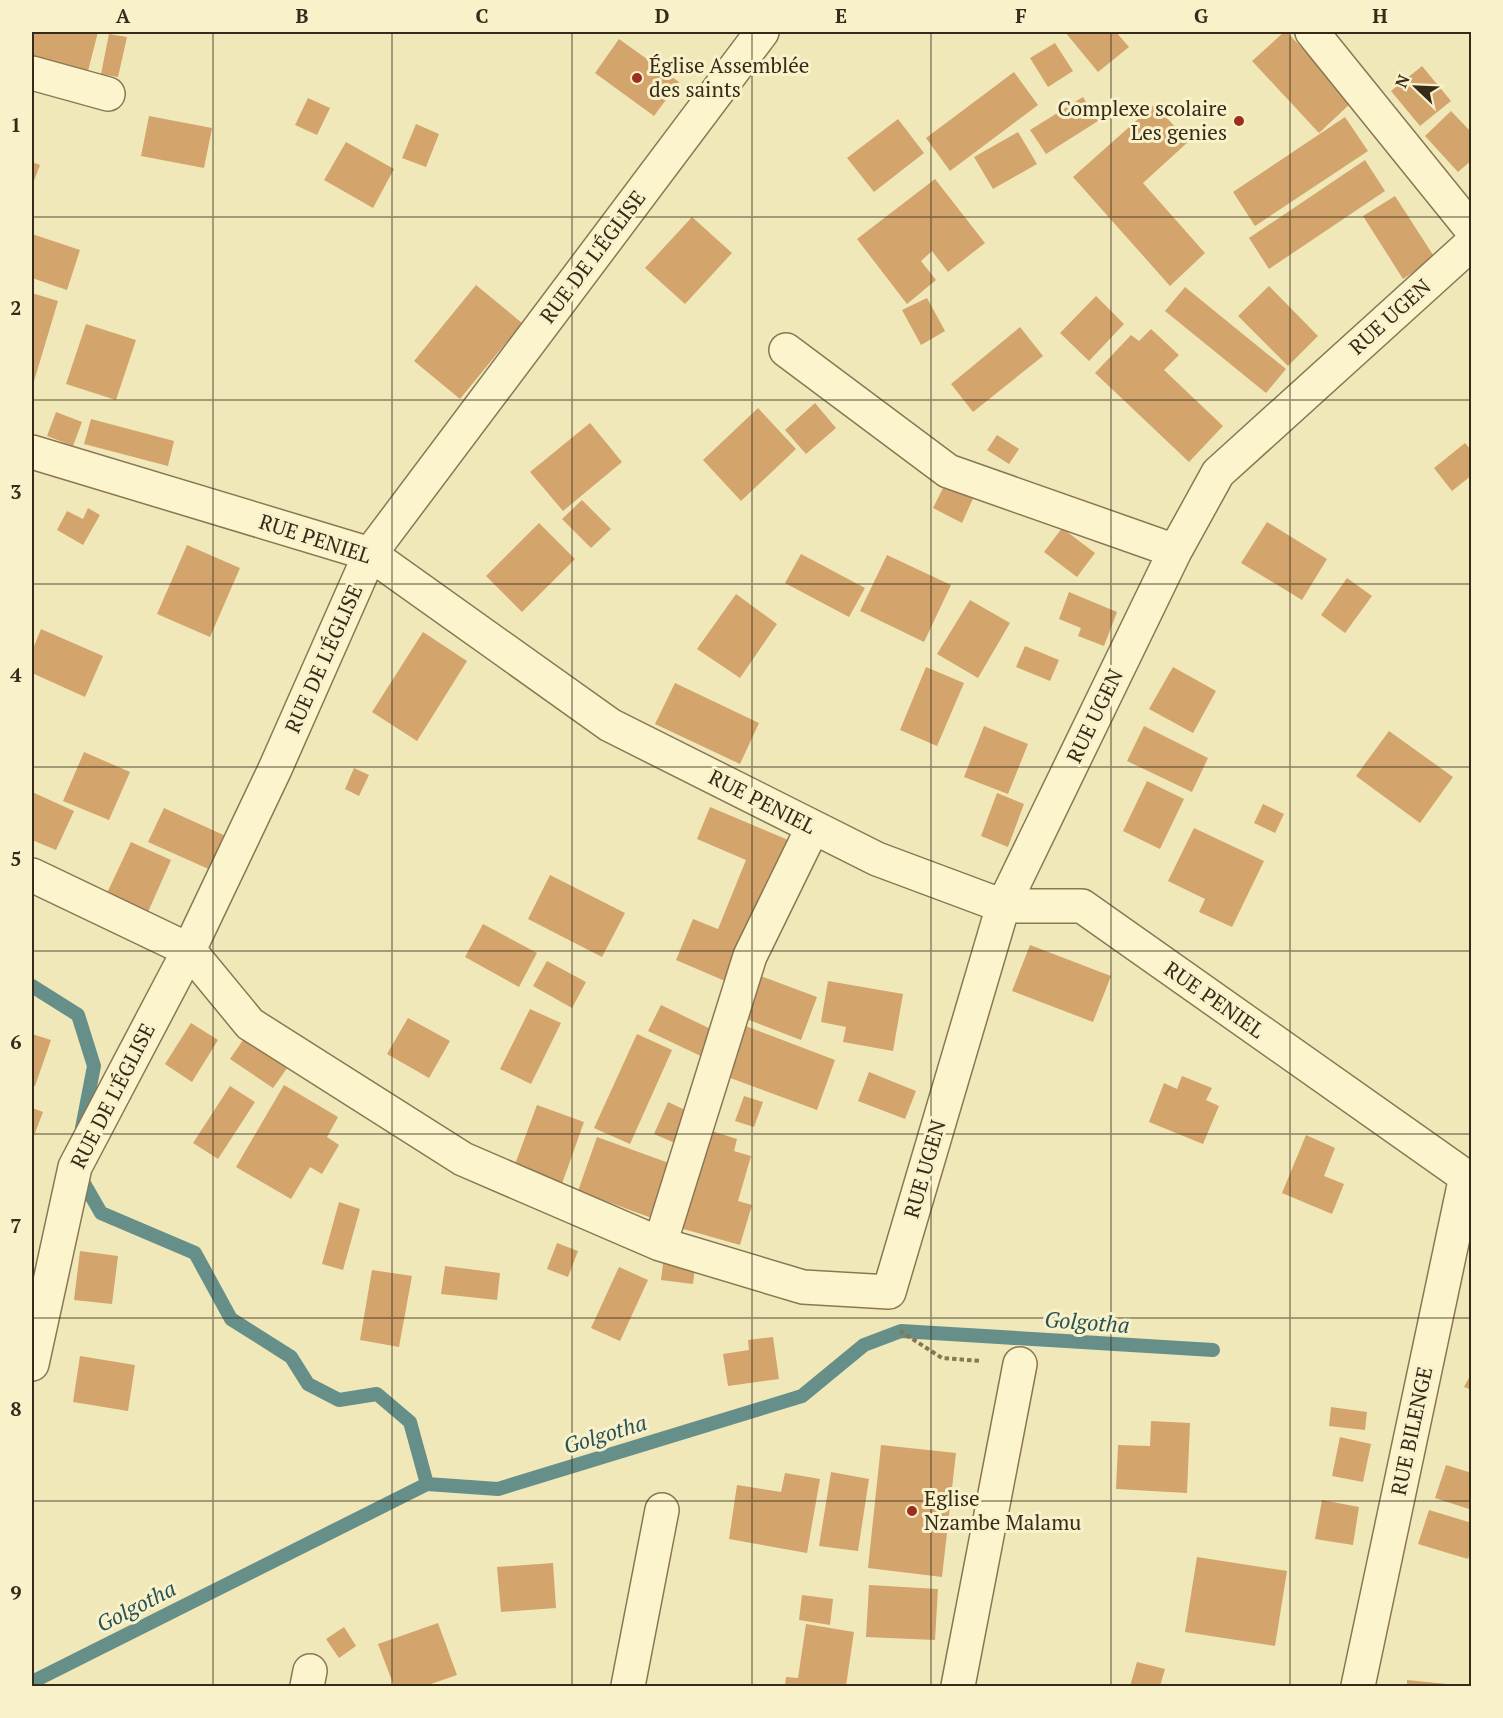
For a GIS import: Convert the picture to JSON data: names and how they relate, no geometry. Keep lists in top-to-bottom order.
{
  "streets": {
    "street": [
      "RUE DE L'ÉGLISE",
      "RUE UGEN",
      "RUE PENIEL",
      "RUE BILENGE"
    ]
  },
  "crossings": [
    ["RUE DE L'ÉGLISE", "RUE PENIEL"],
    ["RUE UGEN", "RUE PENIEL"],
    ["RUE PENIEL", "RUE BILENGE"]
  ],
  "water": ["Golgotha"],
  "places": ["Église Assemblée des saints", "Complexe scolaire Les genies", "Eglise Nzambe Malamu"],
  "north": "top left",
  "grid": {
    "columns": [
      "A",
      "B",
      "C",
      "D",
      "E",
      "F",
      "G",
      "H"
    ],
    "rows": [
      "1",
      "2",
      "3",
      "4",
      "5",
      "6",
      "7",
      "8",
      "9"
    ]
  }
}
